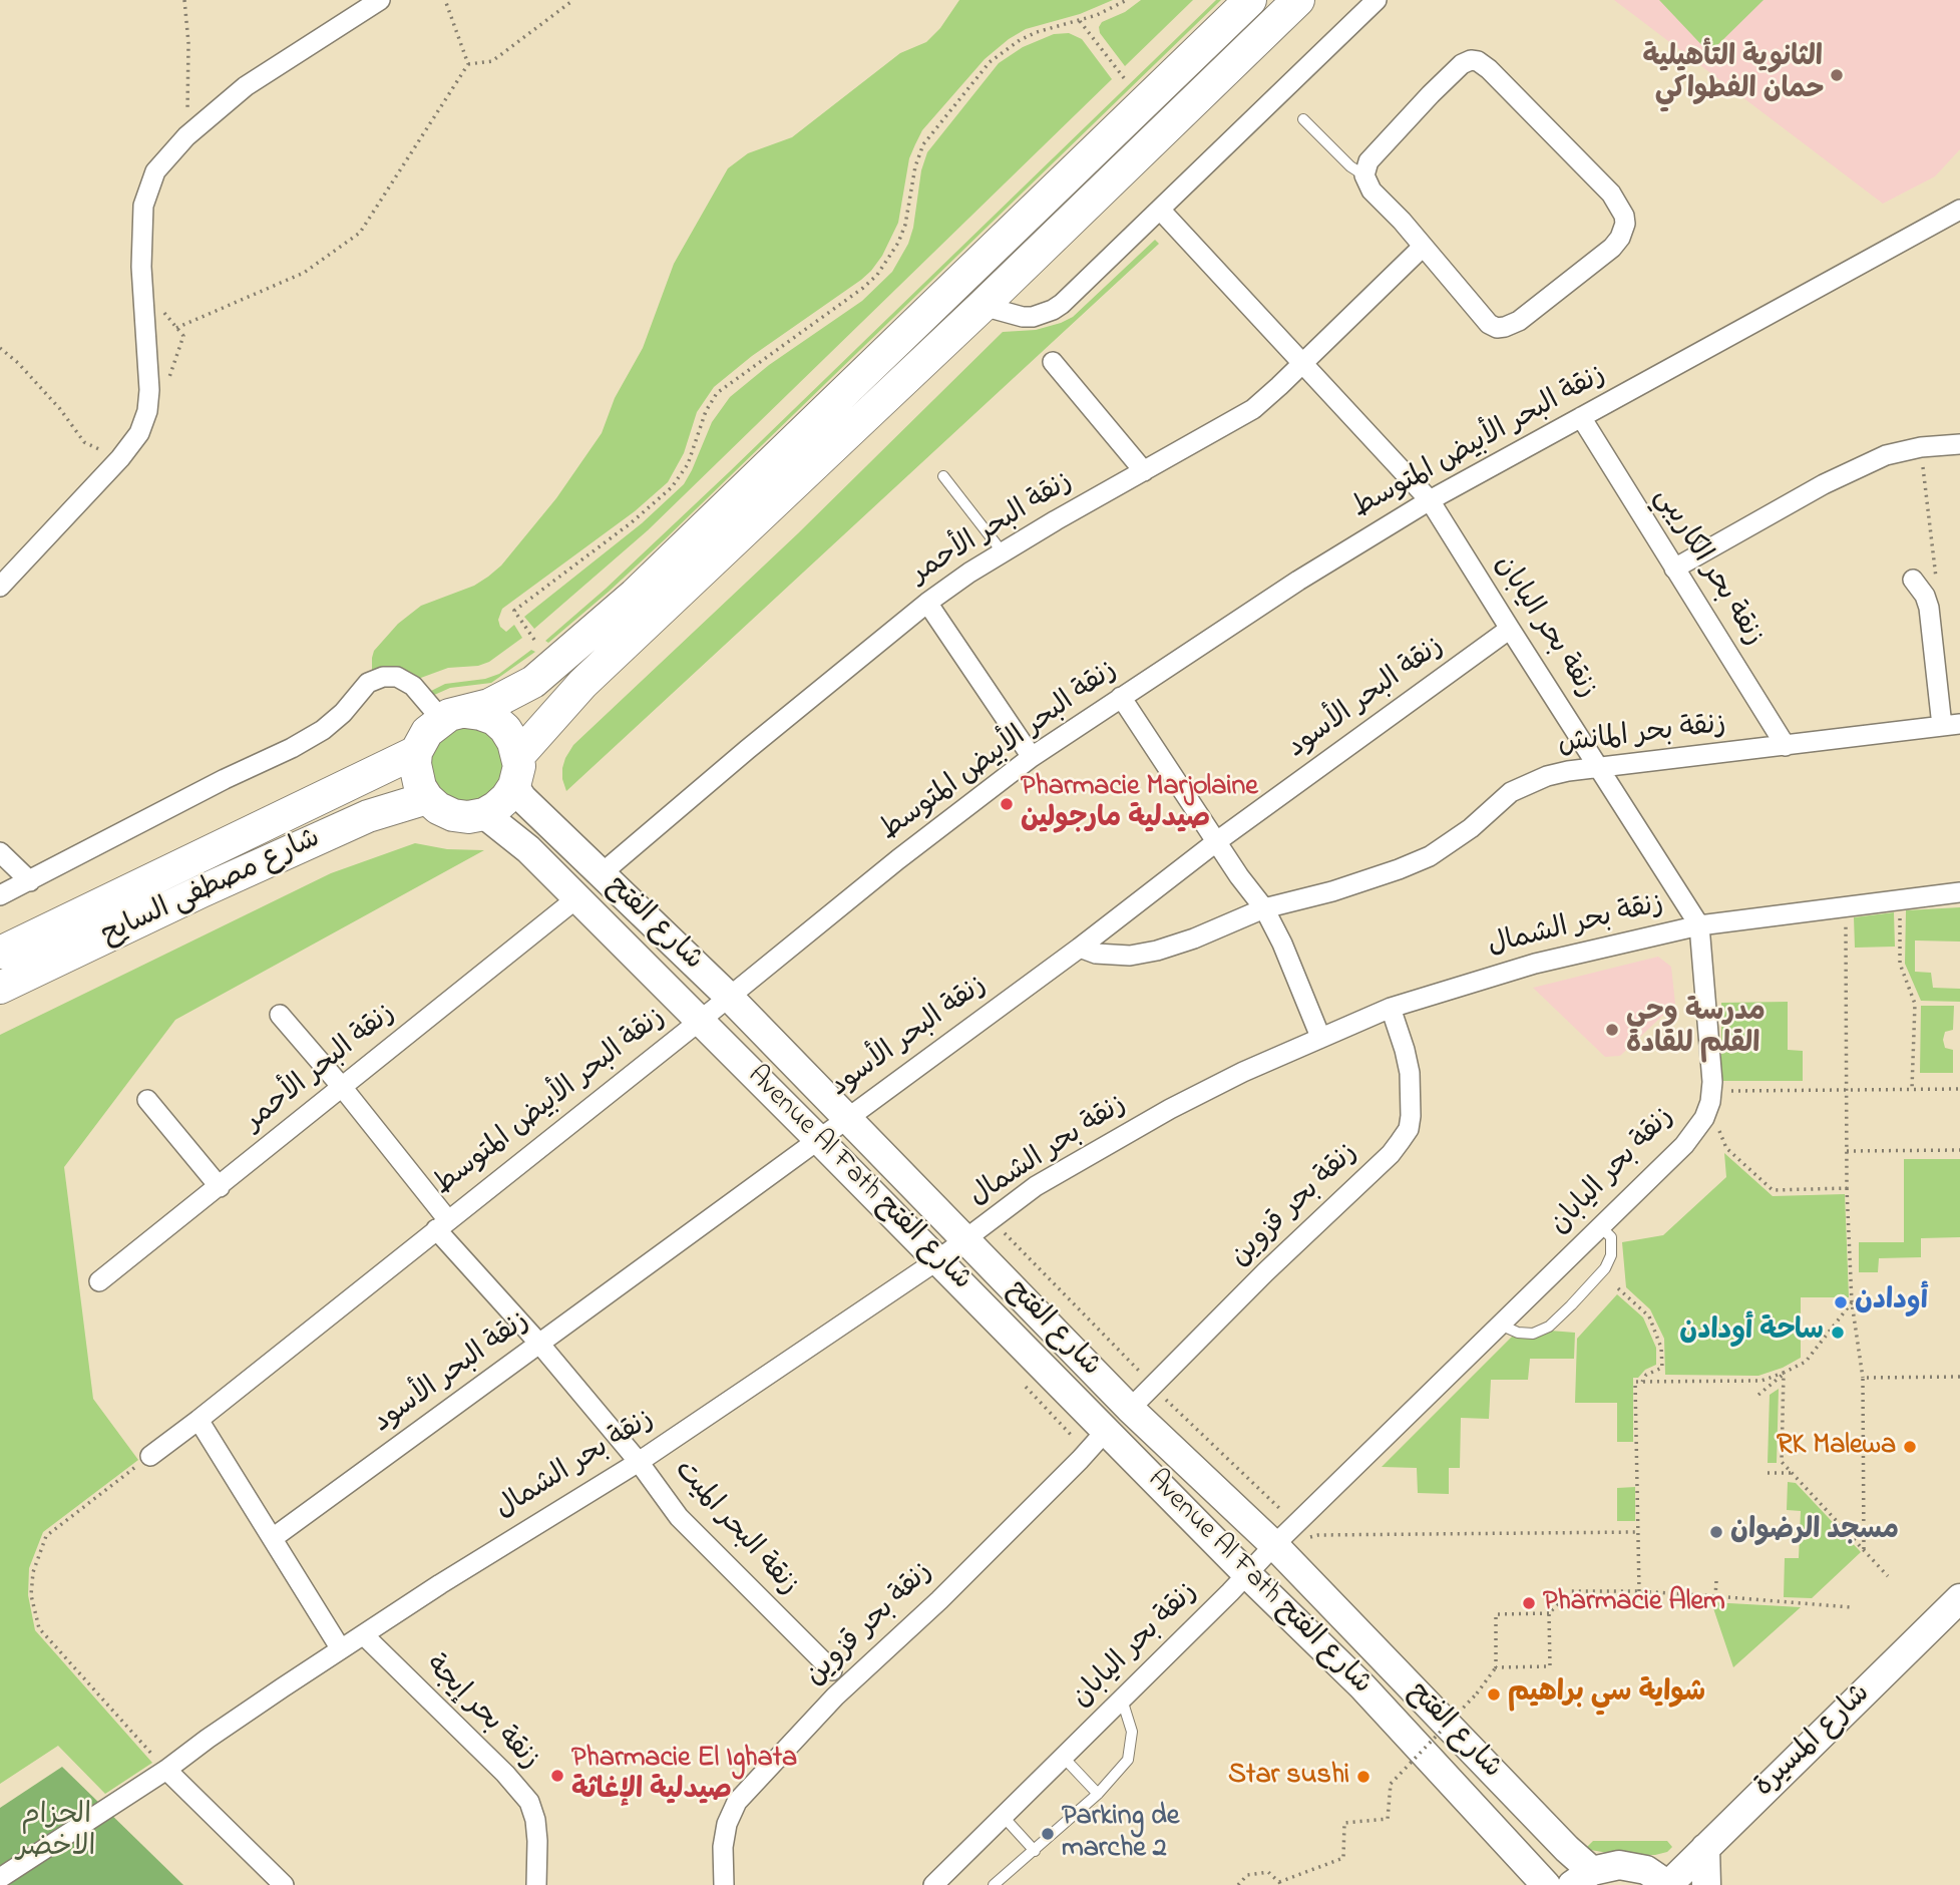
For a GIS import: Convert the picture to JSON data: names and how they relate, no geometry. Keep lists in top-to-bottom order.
{
  "streets": {
    "main road": ["شارع مصطفى السايح"],
    "street": [
      "زنقة البحر الأبيض المتوسط",
      "زنقة البحر الأحمر",
      "زنقة بحر الكاريبي",
      "زنقة بحر اليابان",
      "زنقة البحر الأسود",
      "زنقة بحر المانش",
      "شارع الفتح",
      "زنقة بحر الشمال",
      "Avenue Al Fath شارع الفتح",
      "زنقة بحر قزوين",
      "زنقة البحر الميت",
      "زنقة بحر إيجة",
      "شارع المسيرة"
    ]
  },
  "crossings": [
    ["زنقة البحر الأبيض المتوسط", "زنقة بحر الكاريبي"],
    ["زنقة البحر الأبيض المتوسط", "زنقة بحر اليابان"],
    ["زنقة البحر الأبيض المتوسط", "شارع الفتح"],
    ["زنقة البحر الأبيض المتوسط", "Avenue Al Fath شارع الفتح"],
    ["زنقة البحر الأبيض المتوسط", "زنقة البحر الميت"],
    ["زنقة البحر الأحمر", "زنقة بحر اليابان"],
    ["زنقة البحر الأحمر", "شارع الفتح"],
    ["زنقة البحر الأحمر", "Avenue Al Fath شارع الفتح"],
    ["زنقة البحر الأحمر", "زنقة البحر الميت"],
    ["زنقة بحر الكاريبي", "زنقة بحر المانش"],
    ["زنقة بحر اليابان", "زنقة البحر الأسود"],
    ["زنقة بحر اليابان", "زنقة بحر المانش"],
    ["زنقة بحر اليابان", "شارع الفتح"],
    ["زنقة بحر اليابان", "زنقة بحر الشمال"],
    ["زنقة بحر اليابان", "Avenue Al Fath شارع الفتح"],
    ["زنقة البحر الأسود", "زنقة بحر المانش"],
    ["زنقة البحر الأسود", "شارع الفتح"],
    ["زنقة البحر الأسود", "Avenue Al Fath شارع الفتح"],
    ["زنقة البحر الأسود", "زنقة البحر الميت"],
    ["شارع مصطفى السايح", "شارع الفتح"],
    ["شارع مصطفى السايح", "Avenue Al Fath شارع الفتح"],
    ["شارع الفتح", "زنقة بحر الشمال"],
    ["شارع الفتح", "Avenue Al Fath شارع الفتح"],
    ["شارع الفتح", "زنقة بحر قزوين"],
    ["زنقة بحر الشمال", "Avenue Al Fath شارع الفتح"],
    ["زنقة بحر الشمال", "زنقة بحر قزوين"],
    ["زنقة بحر الشمال", "زنقة البحر الميت"],
    ["زنقة بحر الشمال", "زنقة بحر إيجة"],
    ["Avenue Al Fath شارع الفتح", "زنقة بحر قزوين"]
  ],
  "parks": ["الحزام الاخضر"],
  "places": [
    "الثانوية التأهيلية حمان الفطواكي",
    "Pharmacie Marjolaine صيدلية مارجولين",
    "مدرسة وحي القلم للقادة",
    "أودادن",
    "ساحة أودادن",
    "RK Malewa",
    "مسجد الرضوان",
    "Pharmacie Alem",
    "شواية سي براهيم",
    "Pharmacie El Ighata صيدلية الإغاثة",
    "Star sushi",
    "Parking de marche 2"
  ]
}
